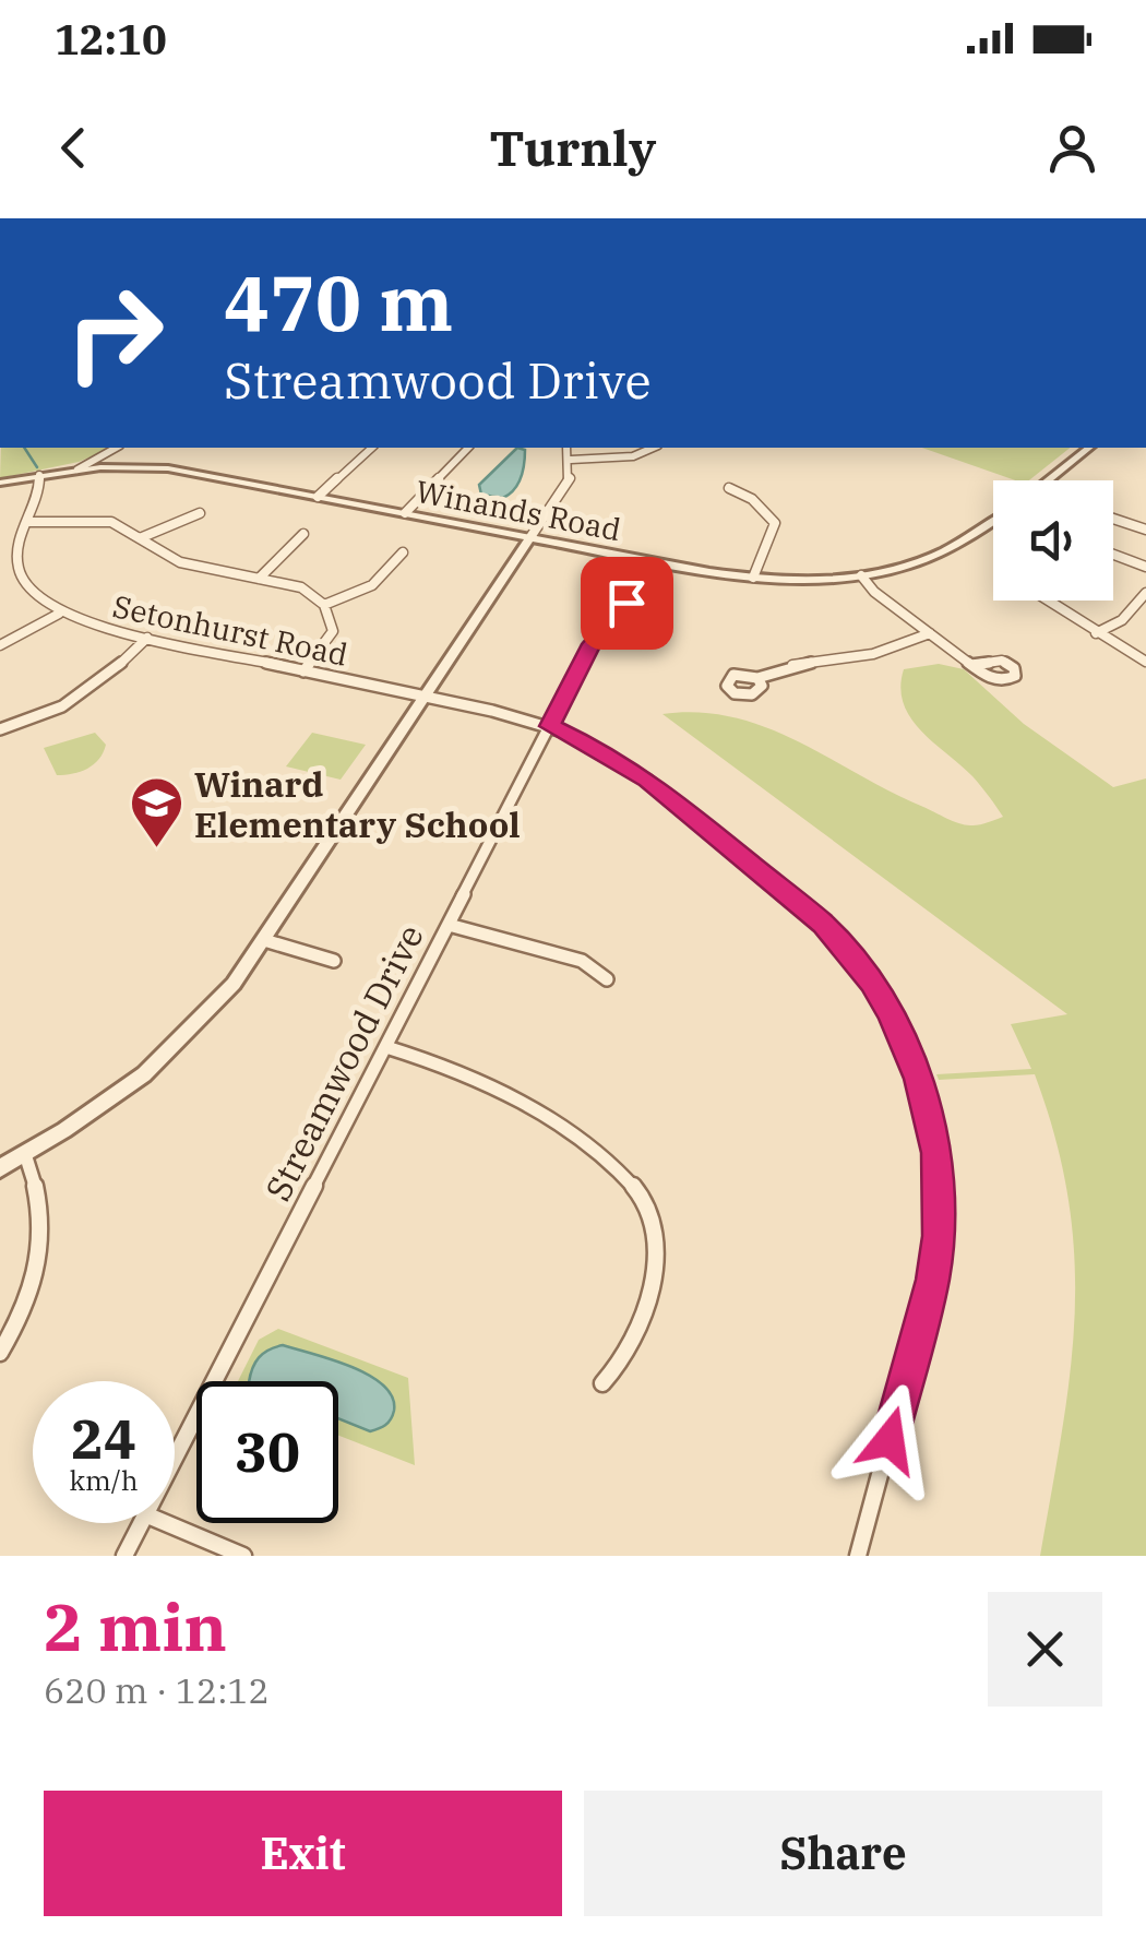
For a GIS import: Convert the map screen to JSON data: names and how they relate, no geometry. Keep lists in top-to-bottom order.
{
  "streets": {
    "street": ["Winands Road", "Setonhurst Road", "Streamwood Drive"]
  },
  "crossings": [
    ["Winands Road", "Setonhurst Road"],
    ["Setonhurst Road", "Streamwood Drive"]
  ],
  "places": {
    "school or university": ["Winard Elementary School"]
  },
  "page": {
    "status": "12:10",
    "header": "Turnly",
    "turn": ["470 m", "Streamwood Drive"],
    "speed": "24 km/h",
    "limit": "30",
    "heading": ["2 min", "620 m · 12:12"],
    "buttons": ["Exit", "Share"]
  }
}
